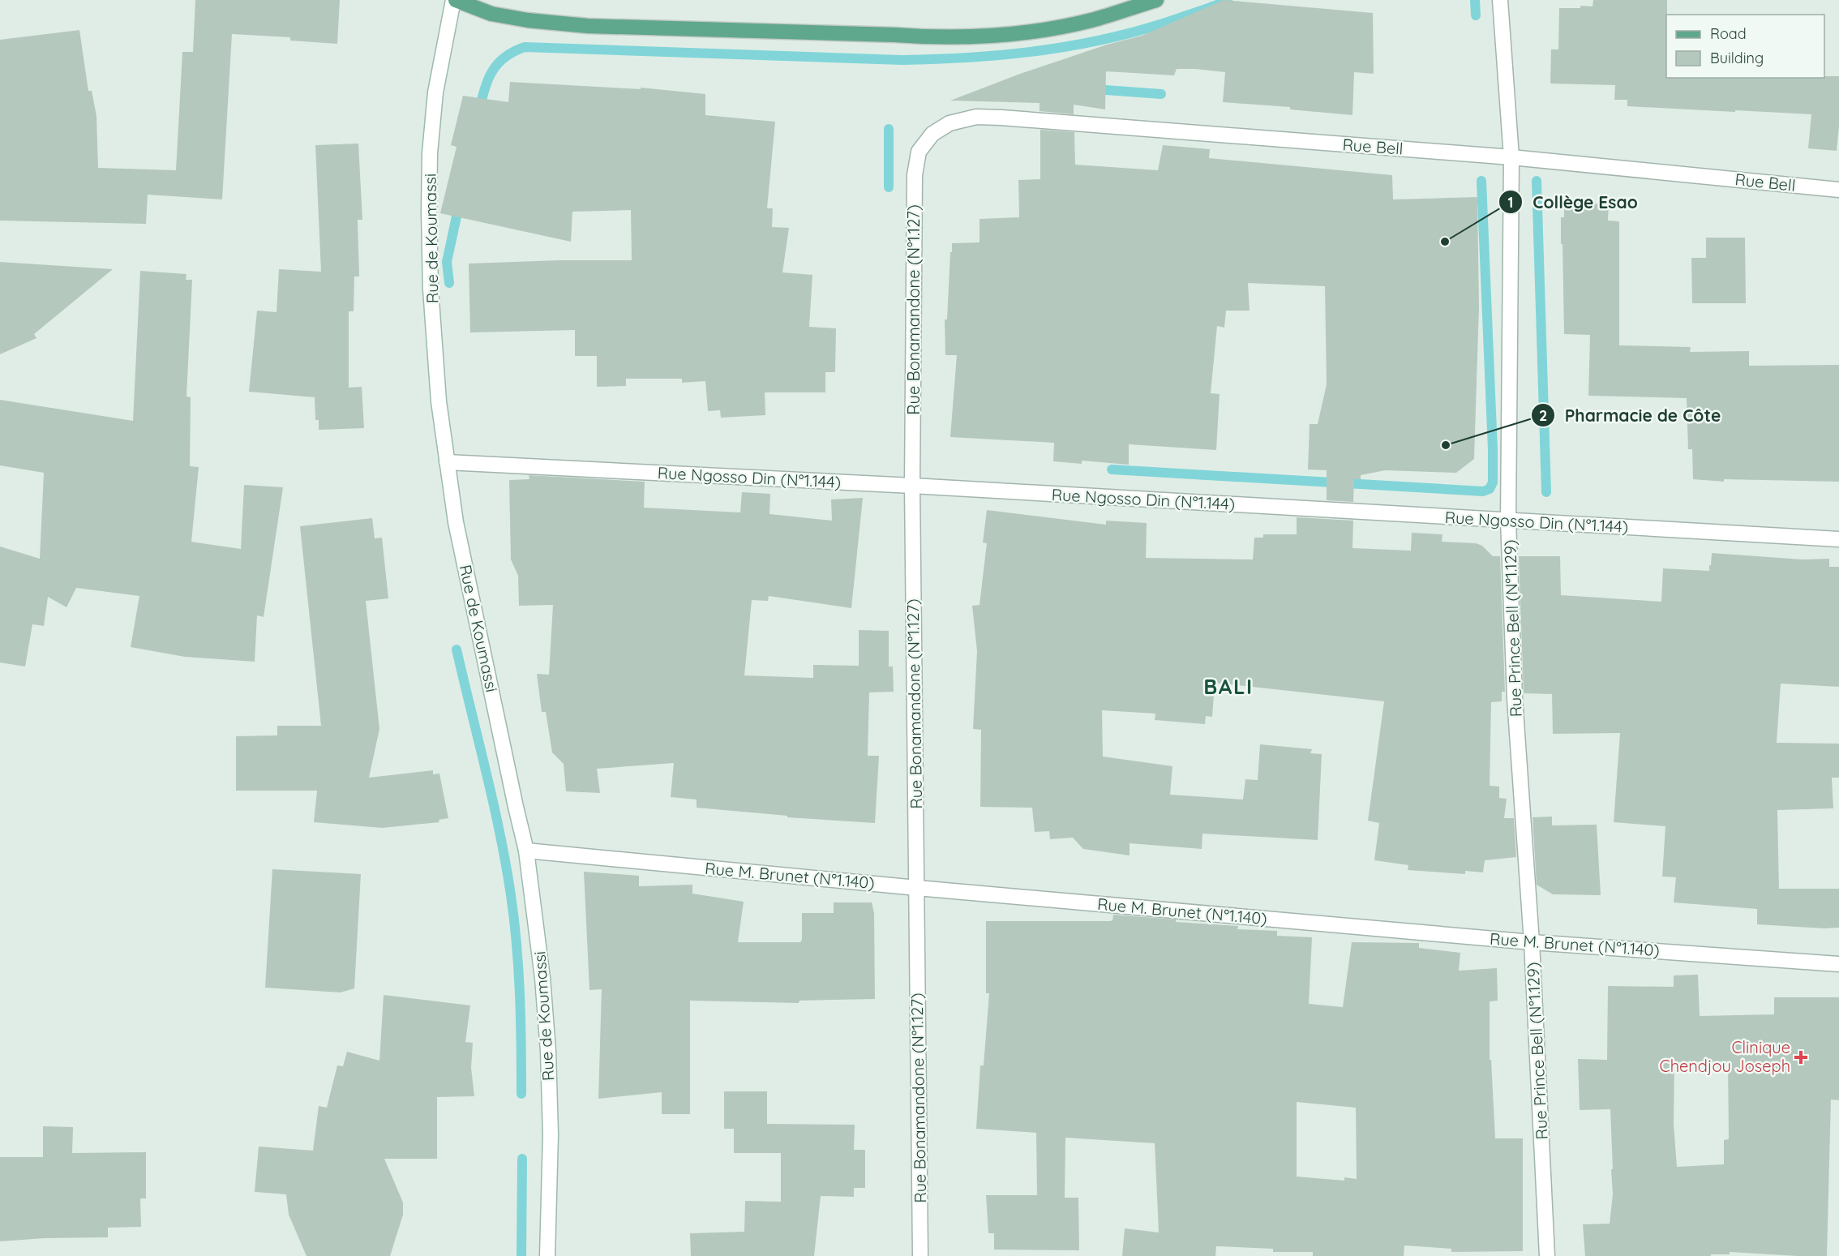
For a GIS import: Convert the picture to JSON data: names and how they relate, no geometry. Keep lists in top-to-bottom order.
{
  "streets": {
    "street": [
      "Rue Bell",
      "Rue de Koumassi",
      "Rue Bonamandone (N°1.127)",
      "Rue Ngosso Din (N°1.144)",
      "Rue Prince Bell (N°1.129)",
      "Rue M. Brunet (N°1.140)"
    ]
  },
  "crossings": [
    ["Rue Bell", "Rue Bonamandone (N°1.127)"],
    ["Rue Bell", "Rue Prince Bell (N°1.129)"],
    ["Rue de Koumassi", "Rue Ngosso Din (N°1.144)"],
    ["Rue de Koumassi", "Rue M. Brunet (N°1.140)"],
    ["Rue Bonamandone (N°1.127)", "Rue Ngosso Din (N°1.144)"],
    ["Rue Bonamandone (N°1.127)", "Rue M. Brunet (N°1.140)"],
    ["Rue Ngosso Din (N°1.144)", "Rue Prince Bell (N°1.129)"],
    ["Rue Prince Bell (N°1.129)", "Rue M. Brunet (N°1.140)"]
  ],
  "districts": ["BALI"],
  "places": {
    "other": ["Collège Esao", "Pharmacie de Côte"],
    "health": ["Clinique Chendjou Joseph"]
  },
  "legend": ["Road", "Building"]
}
